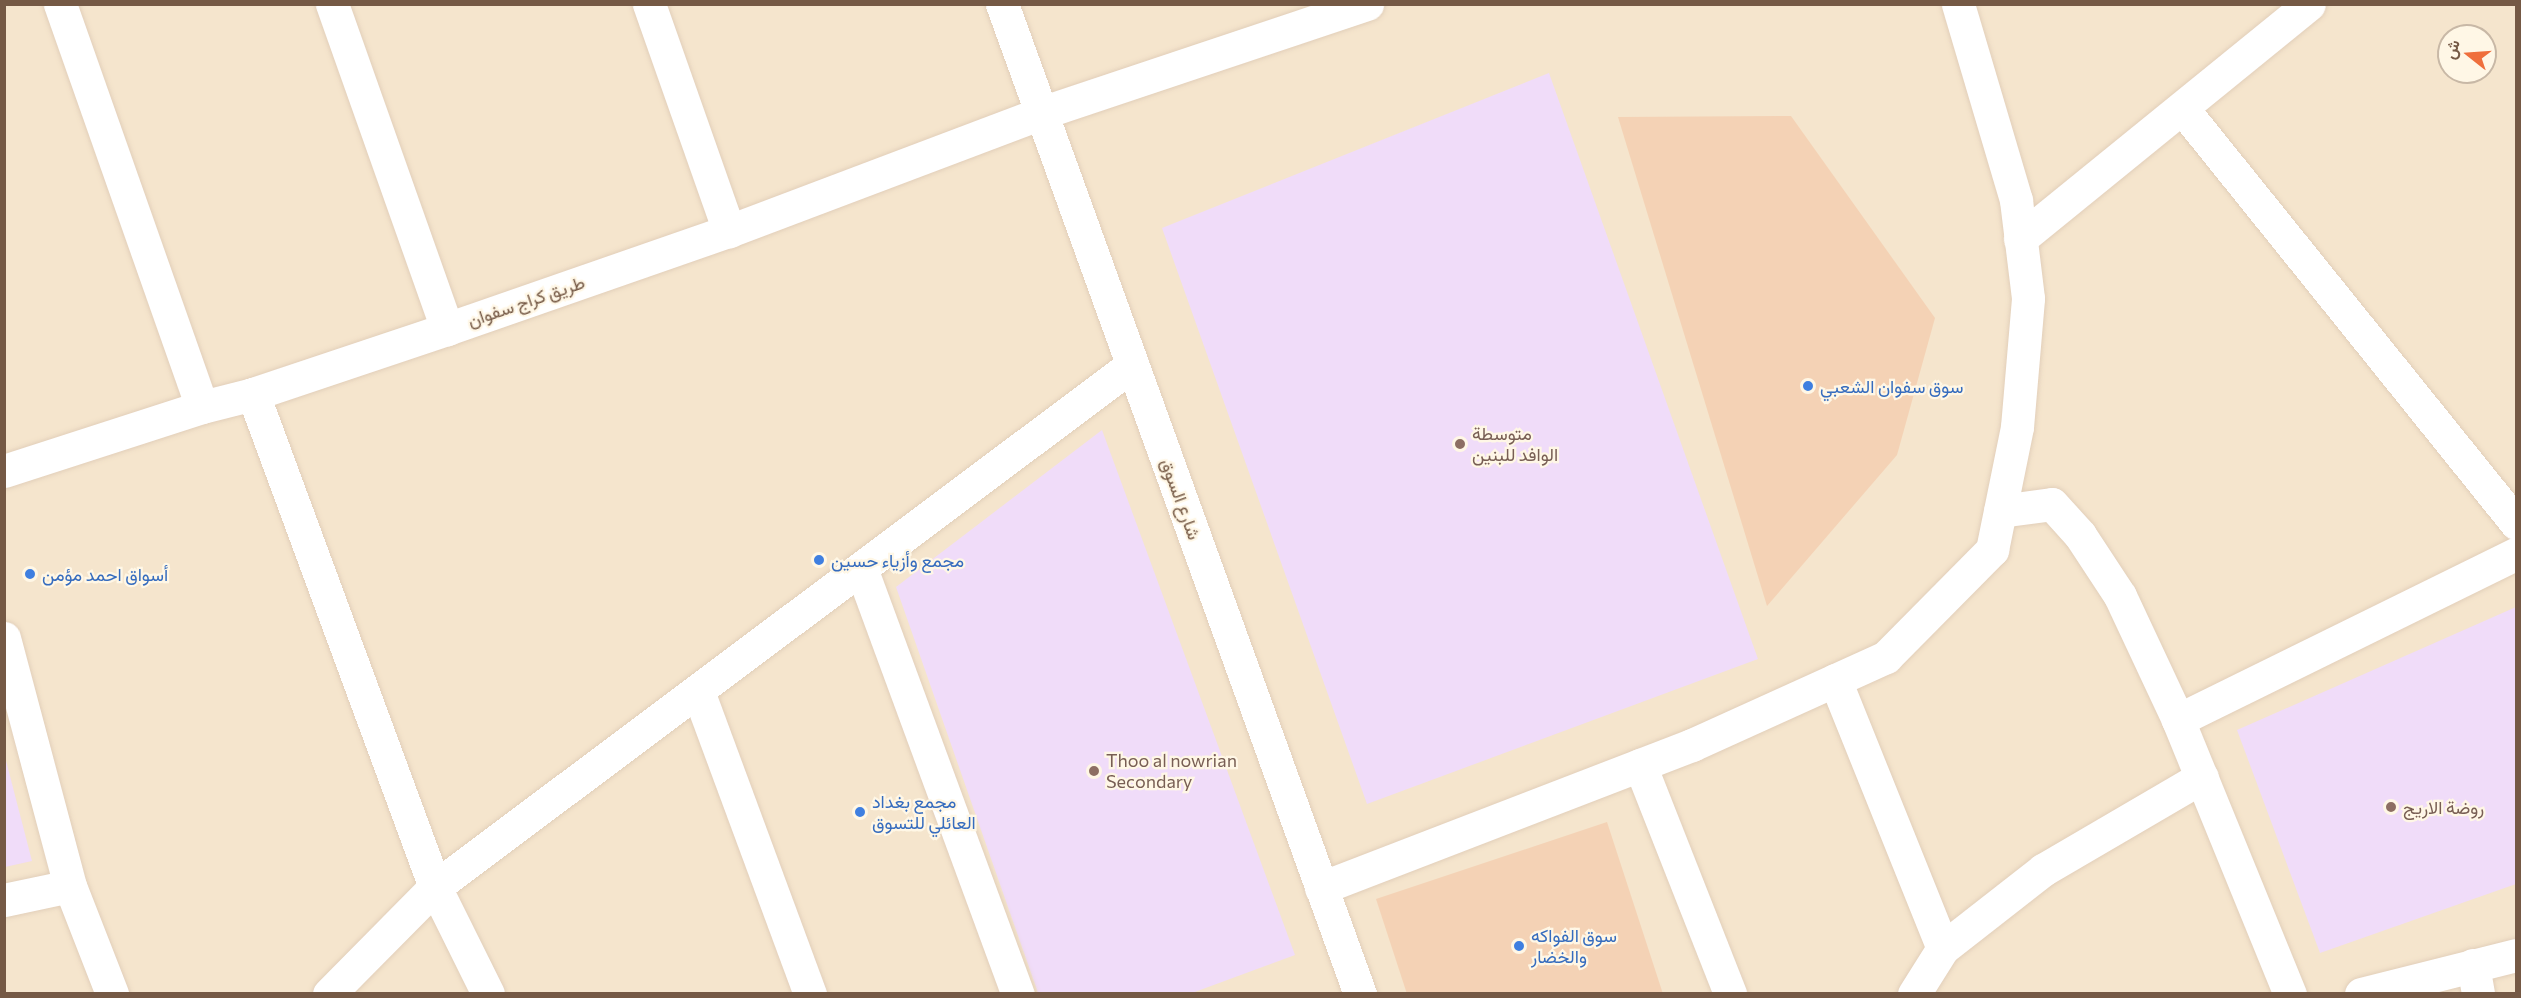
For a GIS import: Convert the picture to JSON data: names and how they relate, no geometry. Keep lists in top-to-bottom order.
{
  "streets": {
    "street": ["طريق كراج سفوان", "شارع السوق"]
  },
  "crossings": [
    ["طريق كراج سفوان", "شارع السوق"]
  ],
  "places": [
    "سوق سفوان الشعبي",
    "متوسطة الوافد للبنين",
    "مجمع وأزياء حسين",
    "أسواق احمد مؤمن",
    "Thoo al nowrian Secondary",
    "روضة الاريج",
    "مجمع بغداد العائلي للتسوق",
    "سوق الفواكه والخضار"
  ],
  "north": "left"
}
